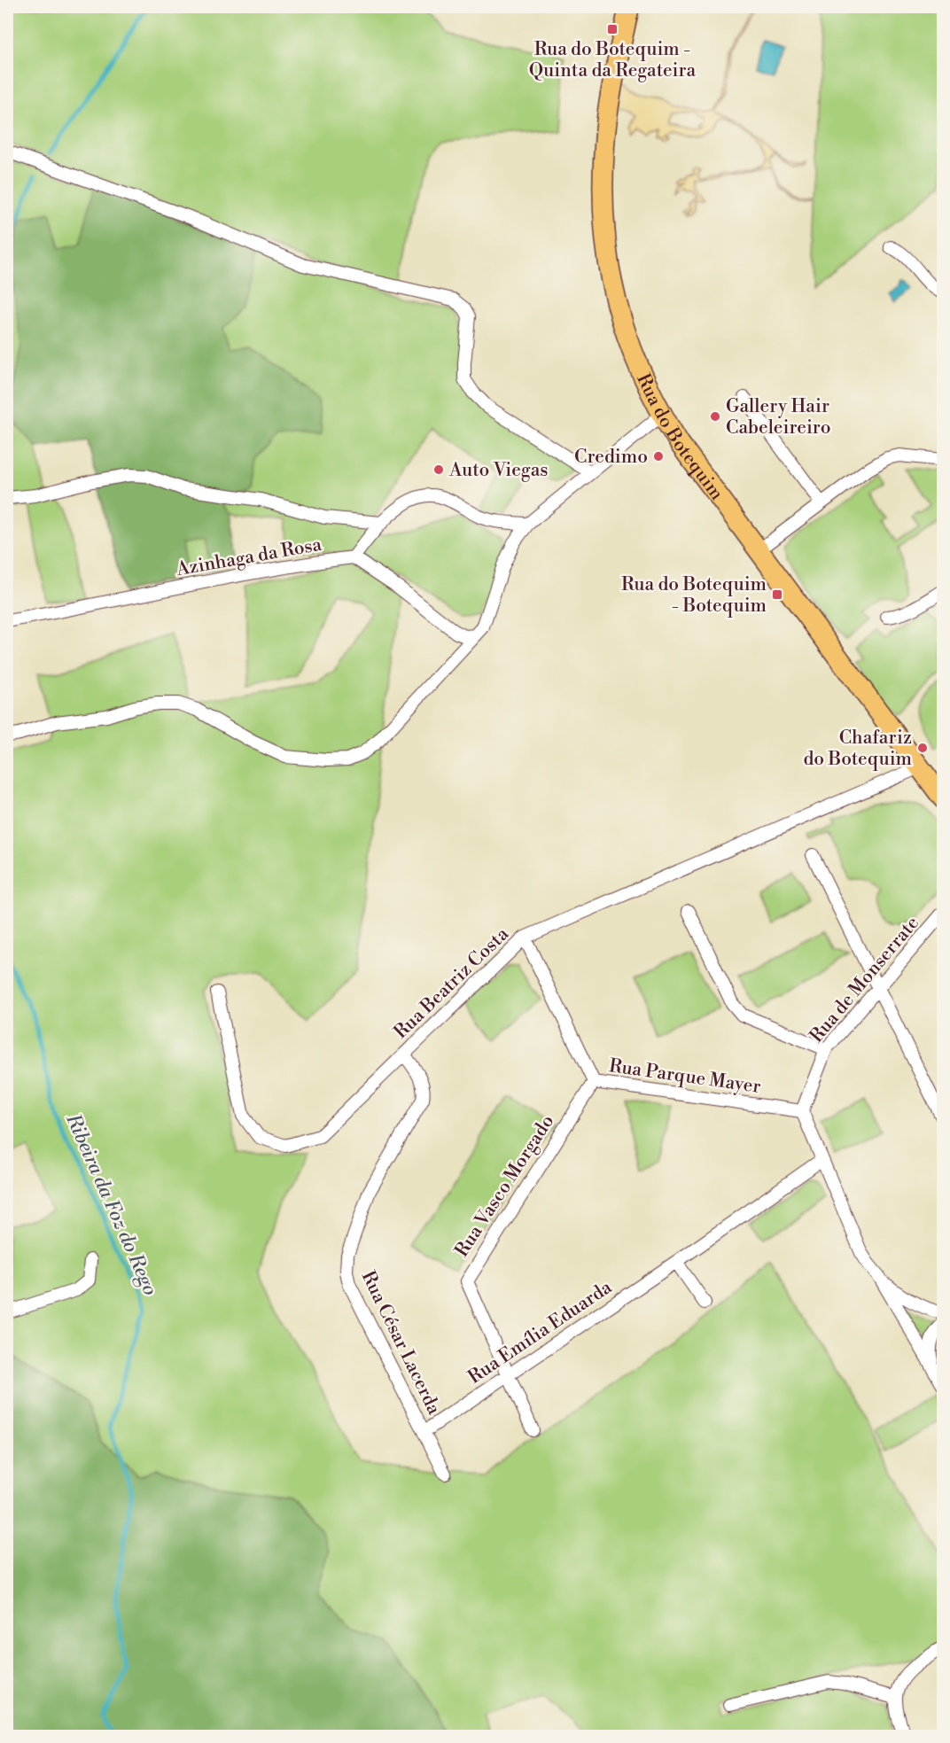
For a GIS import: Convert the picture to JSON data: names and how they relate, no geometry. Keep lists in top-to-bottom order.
{
  "streets": {
    "main road": ["Rua do Botequim"],
    "street": [
      "Azinhaga da Rosa",
      "Rua de Monserrate",
      "Rua Beatriz Costa",
      "Rua Parque Mayer",
      "Rua Vasco Morgado",
      "Rua Emília Eduarda",
      "Rua César Lacerda"
    ]
  },
  "crossings": [
    ["Rua do Botequim", "Rua Beatriz Costa"],
    ["Rua de Monserrate", "Rua Parque Mayer"],
    ["Rua Beatriz Costa", "Rua Parque Mayer"],
    ["Rua Beatriz Costa", "Rua César Lacerda"],
    ["Rua Parque Mayer", "Rua Vasco Morgado"],
    ["Rua Vasco Morgado", "Rua Emília Eduarda"],
    ["Rua Emília Eduarda", "Rua César Lacerda"]
  ],
  "water": ["Ribeira da Foz do Rego"],
  "places": {
    "transit": ["Rua do Botequim - Quinta da Regateira", "Rua do Botequim - Botequim"],
    "other": [
      "Gallery Hair Cabeleireiro",
      "Credimo",
      "Auto Viegas",
      "Chafariz do Botequim"
    ]
  }
}
